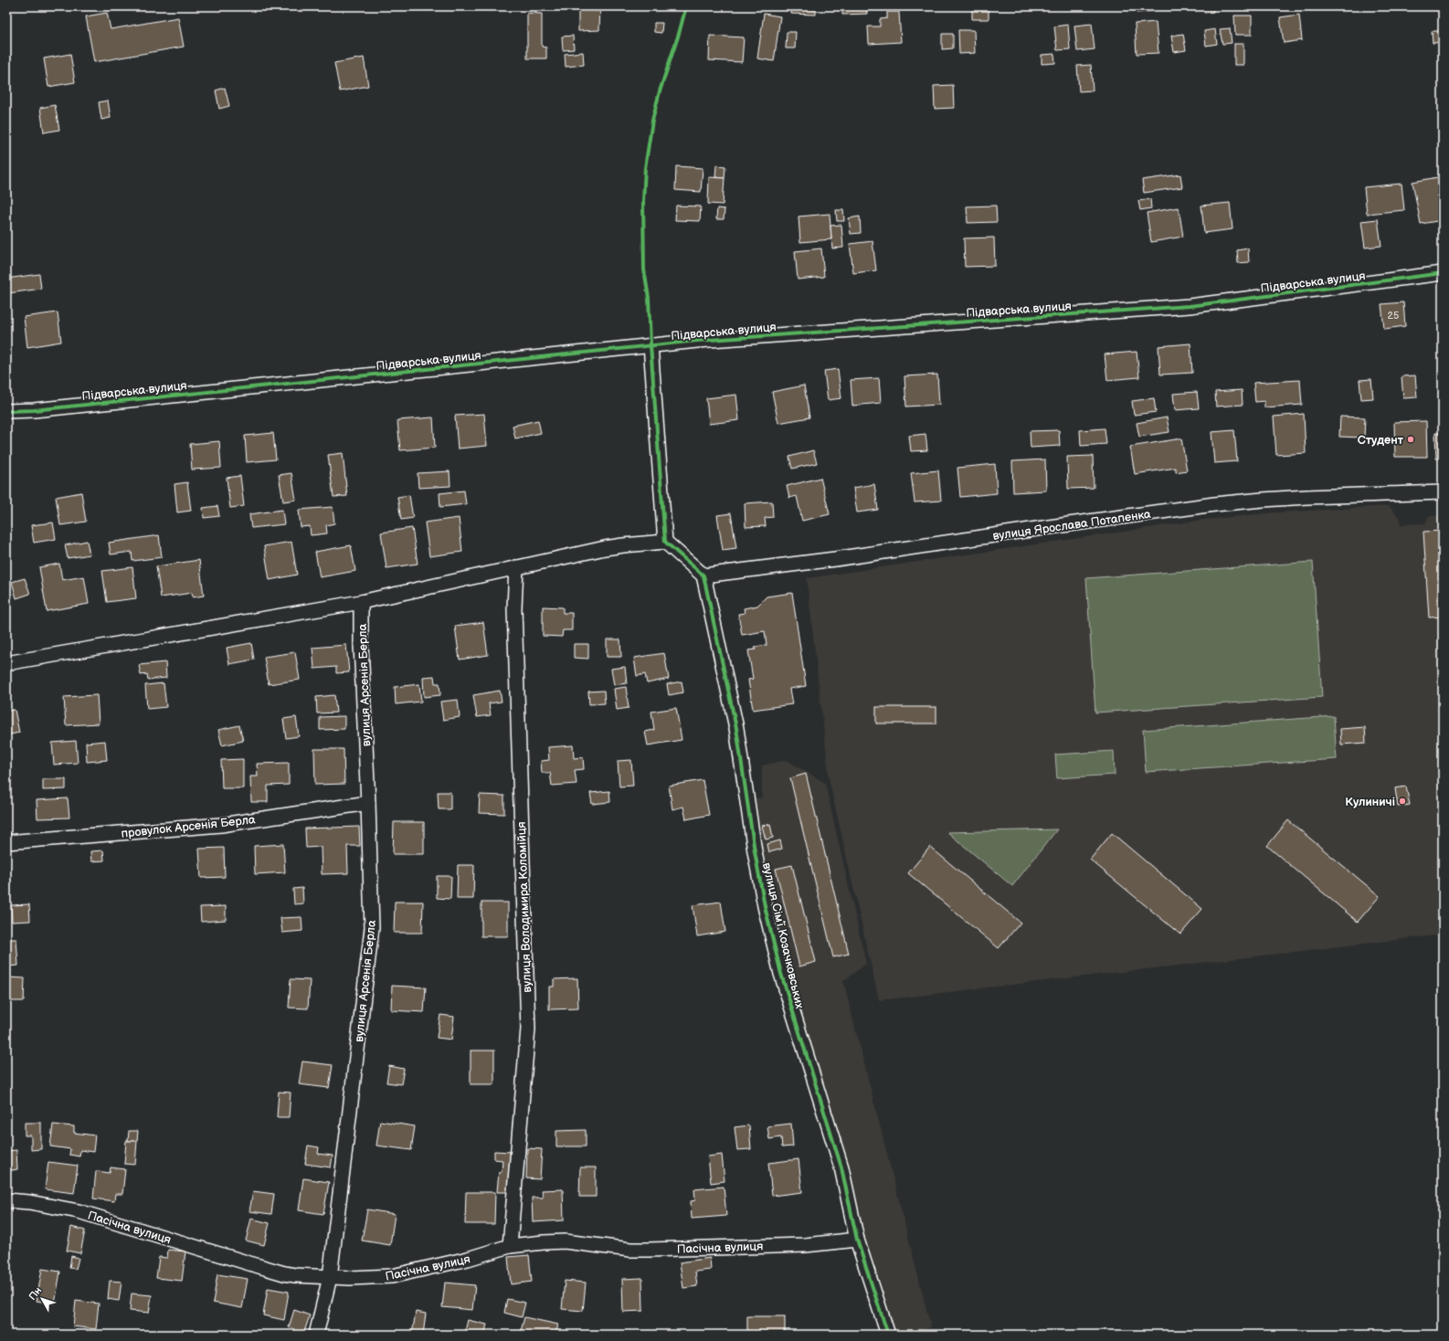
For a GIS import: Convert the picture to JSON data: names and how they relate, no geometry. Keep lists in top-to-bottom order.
{
  "streets": {
    "street": [
      "Підварська вулиця",
      "вулиця Ярослава Потапенка",
      "вулиця Арсенія Берла",
      "провулок Арсенія Берла",
      "вулиця Володимира Коломійця",
      "вулиця Сімʼї Козачковських",
      "Пасічна вулиця"
    ]
  },
  "crossings": [
    ["вулиця Ярослава Потапенка", "вулиця Сімʼї Козачковських"],
    ["вулиця Арсенія Берла", "провулок Арсенія Берла"],
    ["вулиця Арсенія Берла", "Пасічна вулиця"],
    ["вулиця Володимира Коломійця", "Пасічна вулиця"],
    ["вулиця Сімʼї Козачковських", "Пасічна вулиця"]
  ],
  "places": ["Студент", "Кулиничі"],
  "house_numbers": ["25"],
  "north": "top left"
}
